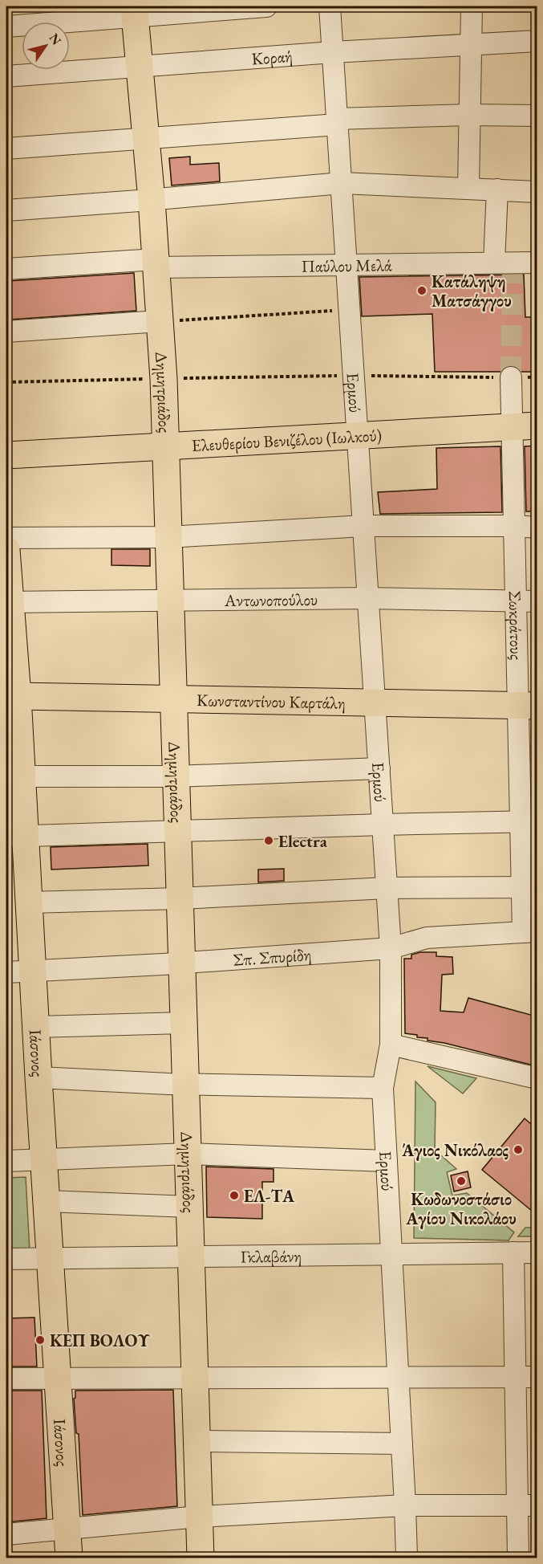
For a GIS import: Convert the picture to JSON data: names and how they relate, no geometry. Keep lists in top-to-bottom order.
{
  "streets": {
    "main road": [
      "Δημητριάδος",
      "Ελευθερίου Βενιζέλου (Ιωλκού)",
      "Κωνσταντίνου Καρτάλη",
      "Ιάσονος"
    ],
    "street": [
      "Κοραή",
      "Παύλου Μελά",
      "Ερμού",
      "Αντωνοπούλου",
      "Σωκράτους",
      "Σπ. Σπυρίδη",
      "Γκλαβάνη"
    ]
  },
  "crossings": [
    ["Κοραή", "Δημητριάδος"],
    ["Κοραή", "Ερμού"],
    ["Παύλου Μελά", "Δημητριάδος"],
    ["Παύλου Μελά", "Ερμού"],
    ["Δημητριάδος", "Ελευθερίου Βενιζέλου (Ιωλκού)"],
    ["Δημητριάδος", "Αντωνοπούλου"],
    ["Δημητριάδος", "Κωνσταντίνου Καρτάλη"],
    ["Δημητριάδος", "Σπ. Σπυρίδη"],
    ["Δημητριάδος", "Γκλαβάνη"],
    ["Ερμού", "Ελευθερίου Βενιζέλου (Ιωλκού)"],
    ["Ερμού", "Αντωνοπούλου"],
    ["Ερμού", "Κωνσταντίνου Καρτάλη"],
    ["Ερμού", "Σπ. Σπυρίδη"],
    ["Ερμού", "Γκλαβάνη"],
    ["Ελευθερίου Βενιζέλου (Ιωλκού)", "Σωκράτους"],
    ["Αντωνοπούλου", "Σωκράτους"],
    ["Αντωνοπούλου", "Ιάσονος"],
    ["Σωκράτους", "Κωνσταντίνου Καρτάλη"],
    ["Σωκράτους", "Σπ. Σπυρίδη"],
    ["Κωνσταντίνου Καρτάλη", "Ιάσονος"],
    ["Σπ. Σπυρίδη", "Ιάσονος"],
    ["Ιάσονος", "Γκλαβάνη"]
  ],
  "places": [
    "Κατάληψη Ματσάγγου",
    "Electra",
    "Άγιος Νικόλαος",
    "Κωδωνοστάσιο Αγίου Νικολάου",
    "ΕΛ-ΤΑ",
    "ΚΕΠ ΒΟΛΟΥ"
  ],
  "north": "top right"
}
